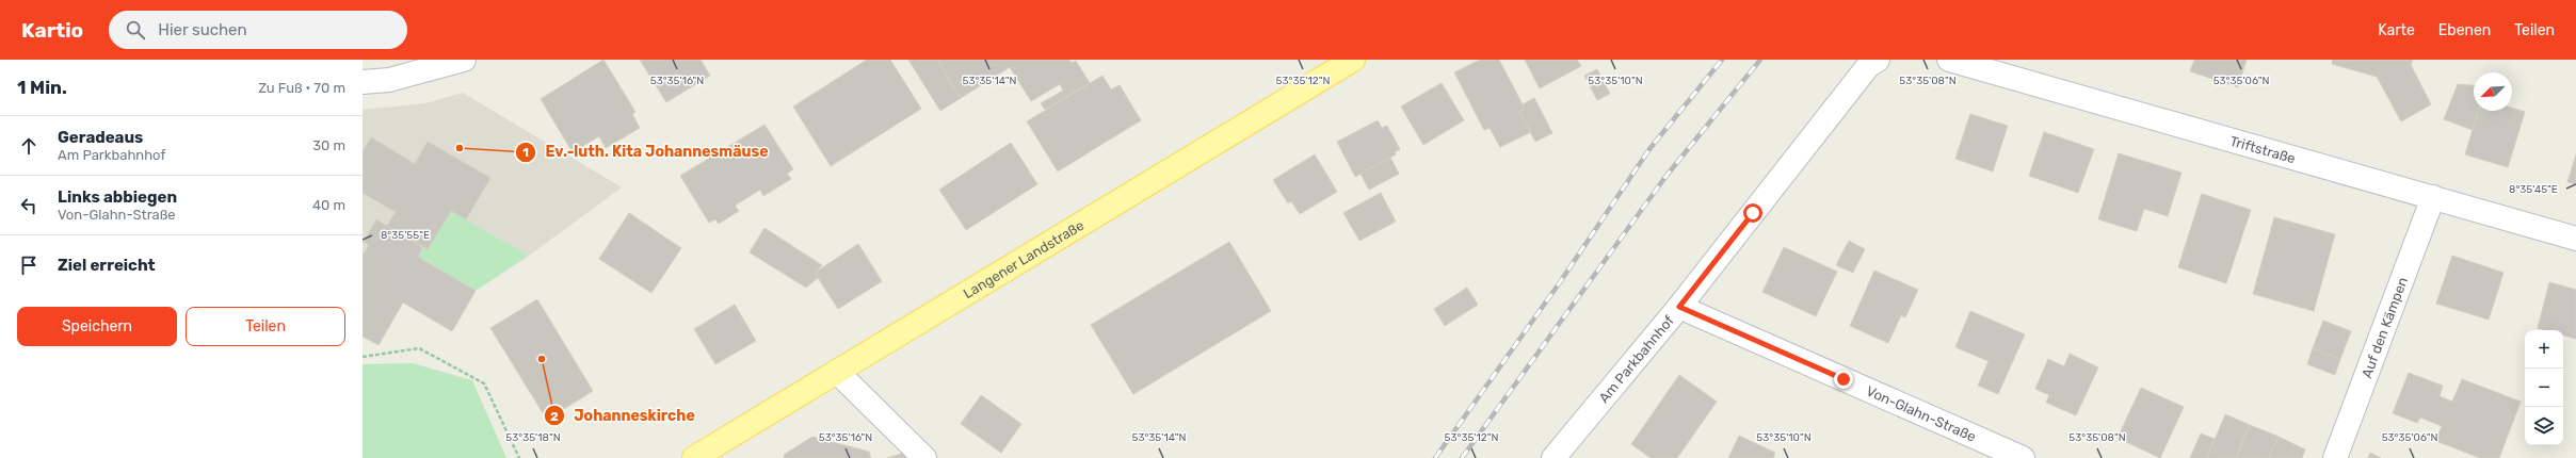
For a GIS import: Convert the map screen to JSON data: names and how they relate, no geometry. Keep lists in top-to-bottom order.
{
  "streets": {
    "main road": ["Langener Landstraße"],
    "street": [
      "Triftstraße",
      "Auf den Kämpen",
      "Am Parkbahnhof",
      "Von-Glahn-Straße"
    ]
  },
  "crossings": [
    ["Triftstraße", "Auf den Kämpen"],
    ["Am Parkbahnhof", "Von-Glahn-Straße"]
  ],
  "places": ["Ev.-luth. Kita Johannesmäuse", "Johanneskirche"],
  "north": "bottom left",
  "page": {
    "header": "Kartio",
    "search": "Hier suchen",
    "nav": ["Karte", "Ebenen", "Teilen"],
    "heading": ["1 Min.", "Zu Fuß · 70 m"],
    "list": [
      ["Geradeaus", "Am Parkbahnhof", "30 m"],
      ["Links abbiegen", "Von-Glahn-Straße", "40 m"],
      "Ziel erreicht"
    ],
    "buttons": ["Speichern", "Teilen"],
    "map_buttons": ["+", "−"]
  },
  "coordinates": [
    "53°35'16\"N",
    "53°35'14\"N",
    "53°35'12\"N",
    "53°35'10\"N",
    "53°35'08\"N",
    "53°35'06\"N",
    "8°35'45\"E",
    "8°35'55\"E",
    "53°35'18\"N"
  ]
}
